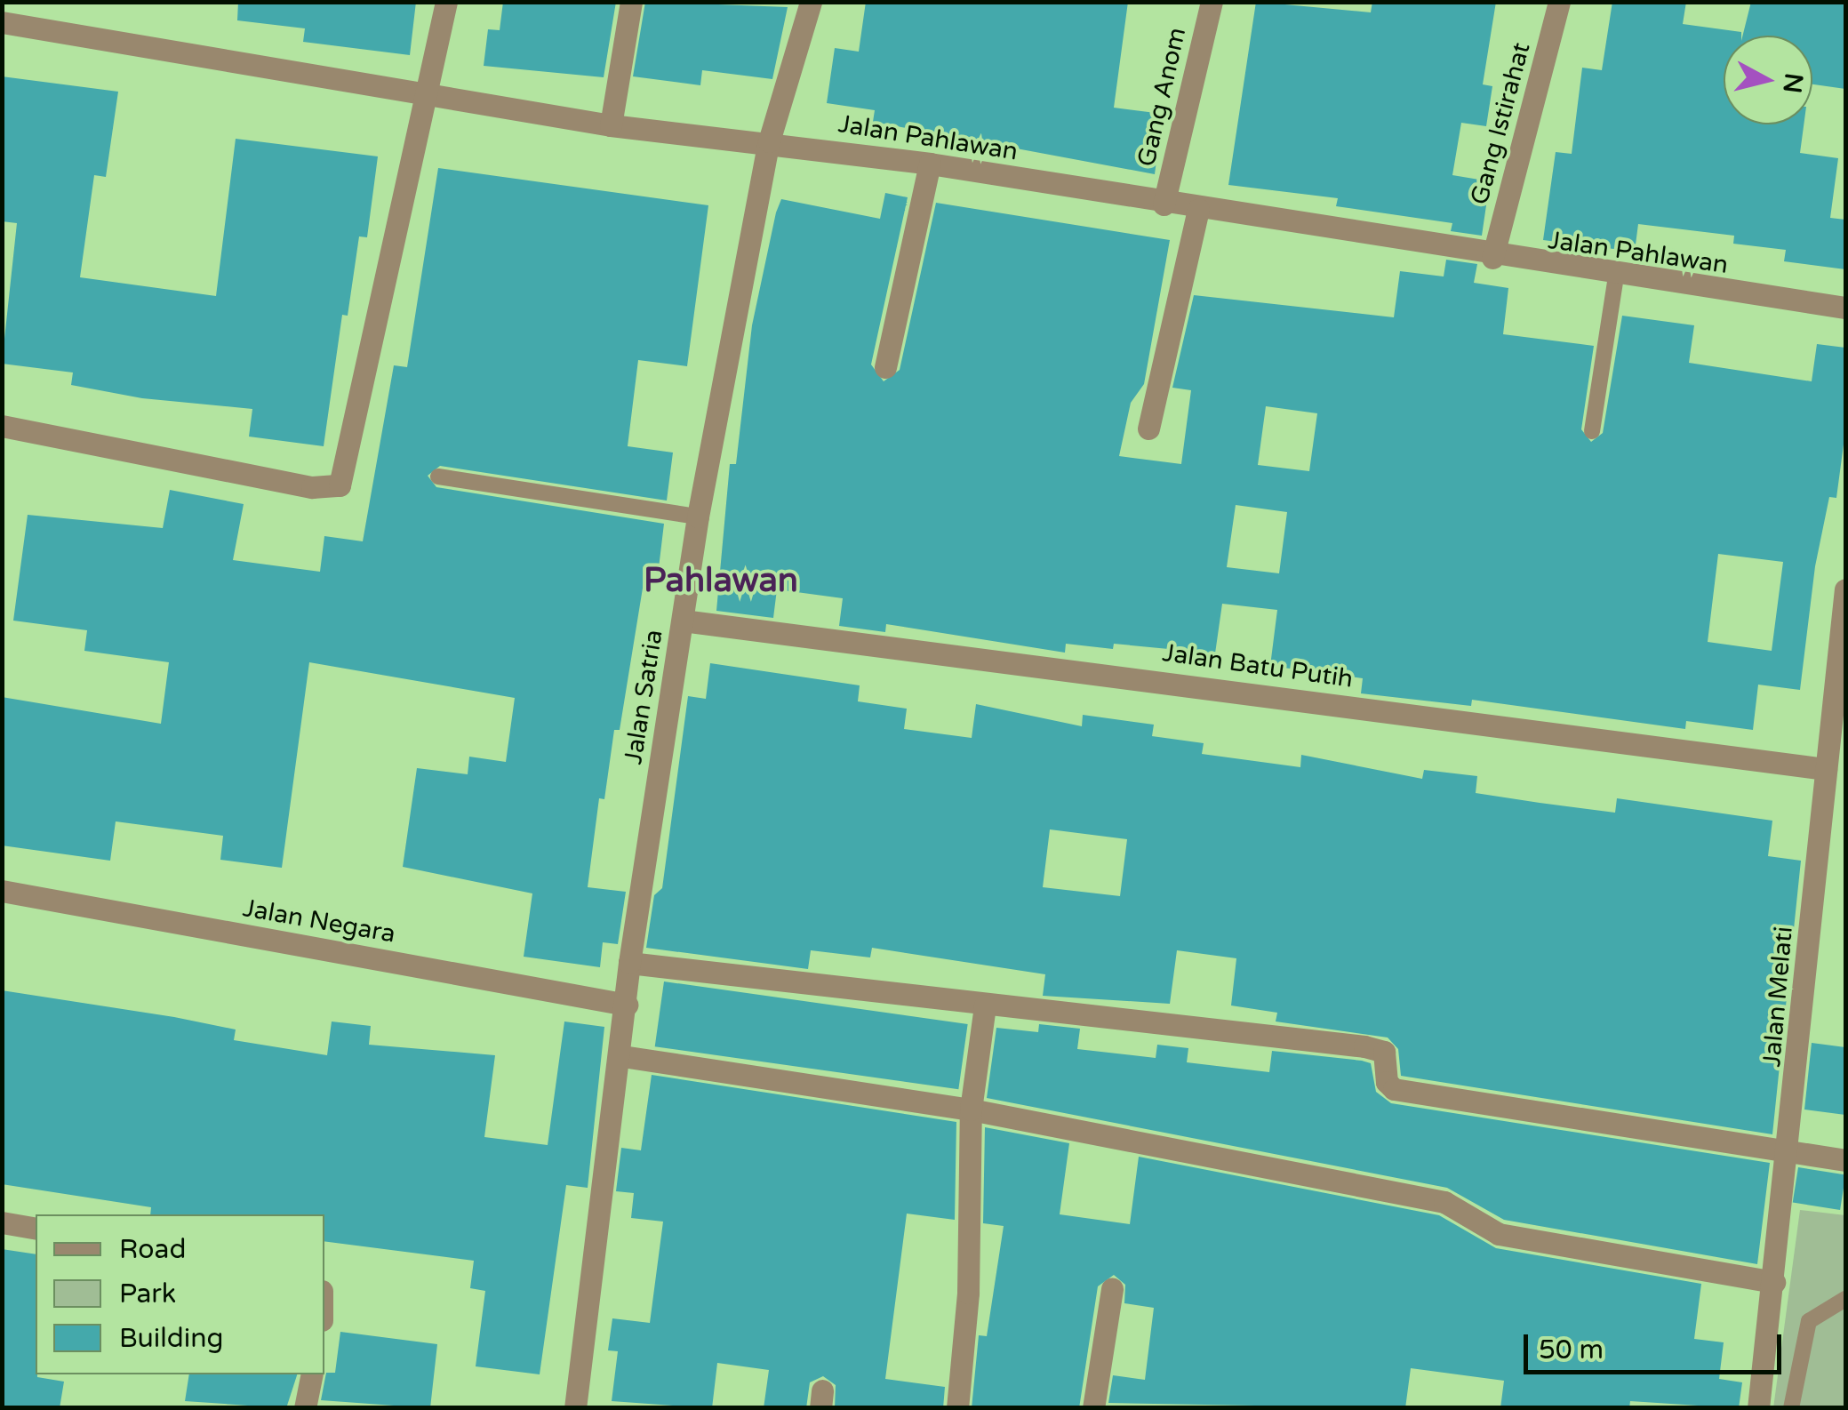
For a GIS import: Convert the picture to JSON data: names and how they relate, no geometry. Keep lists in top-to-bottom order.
{
  "streets": {
    "street": [
      "Gang Anom",
      "Gang Istirahat",
      "Jalan Pahlawan",
      "Jalan Batu Putih",
      "Jalan Satria",
      "Jalan Negara",
      "Jalan Melati"
    ]
  },
  "crossings": [
    ["Gang Anom", "Jalan Pahlawan"],
    ["Gang Istirahat", "Jalan Pahlawan"],
    ["Jalan Pahlawan", "Jalan Satria"],
    ["Jalan Batu Putih", "Jalan Satria"],
    ["Jalan Batu Putih", "Jalan Melati"],
    ["Jalan Satria", "Jalan Negara"]
  ],
  "districts": ["Pahlawan"],
  "legend": ["Road", "Park", "Building"],
  "scale_bar": "50 m",
  "north": "right"
}
